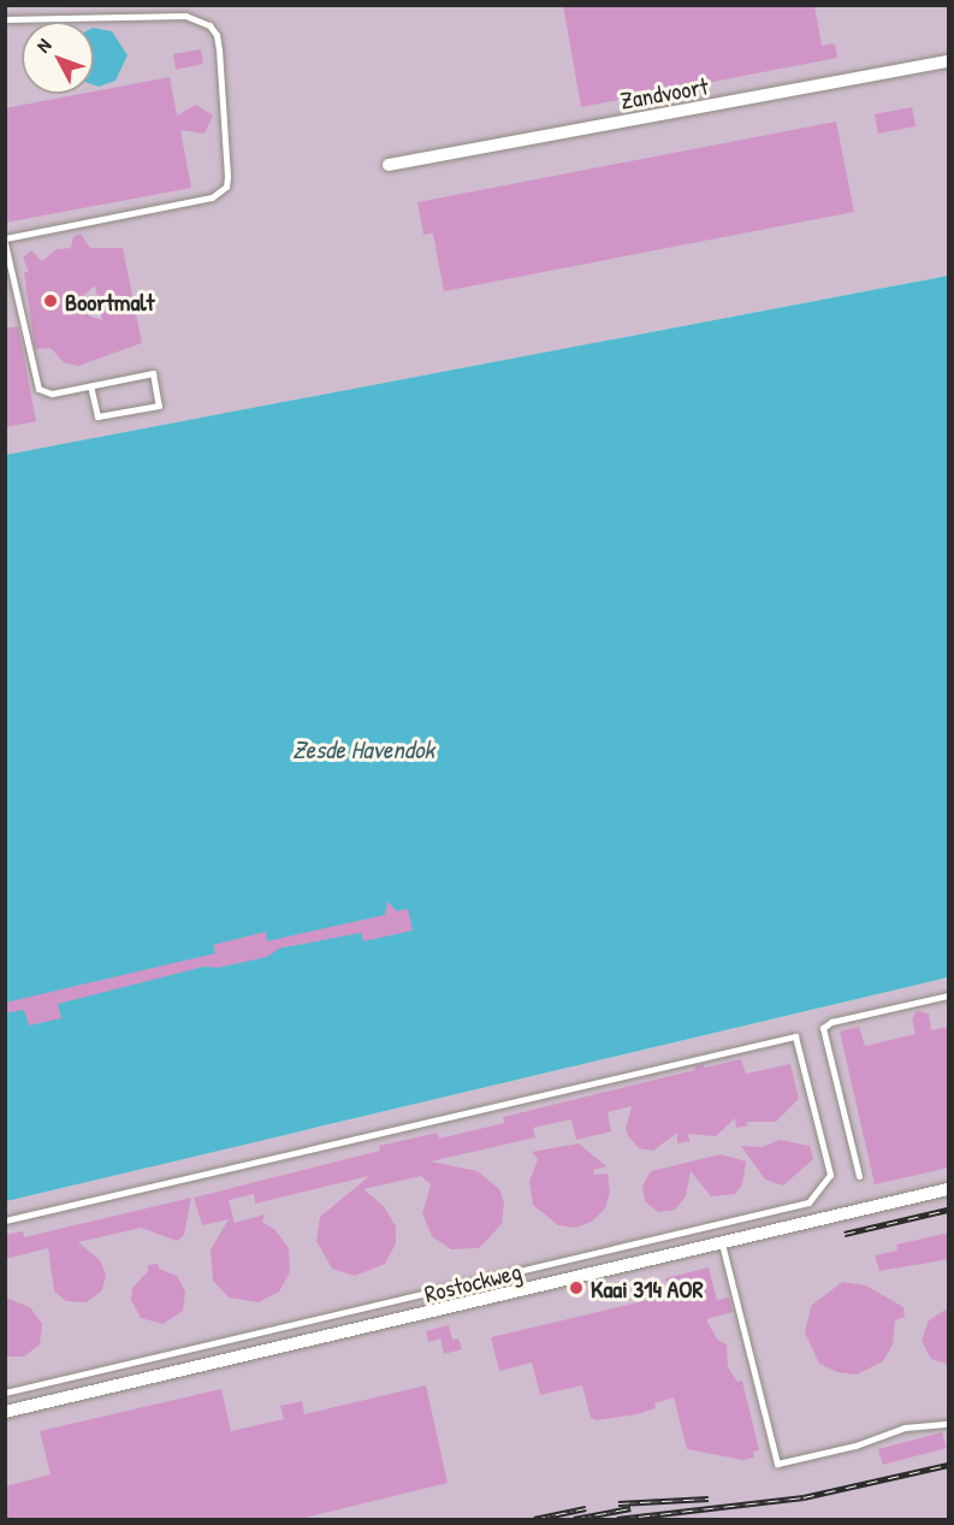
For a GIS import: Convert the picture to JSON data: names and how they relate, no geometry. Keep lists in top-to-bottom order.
{
  "streets": {
    "street": ["Zandvoort", "Rostockweg"]
  },
  "water": ["Zesde Havendok"],
  "places": ["Boortmalt", "Kaai 314 AOR"],
  "north": "top left"
}
